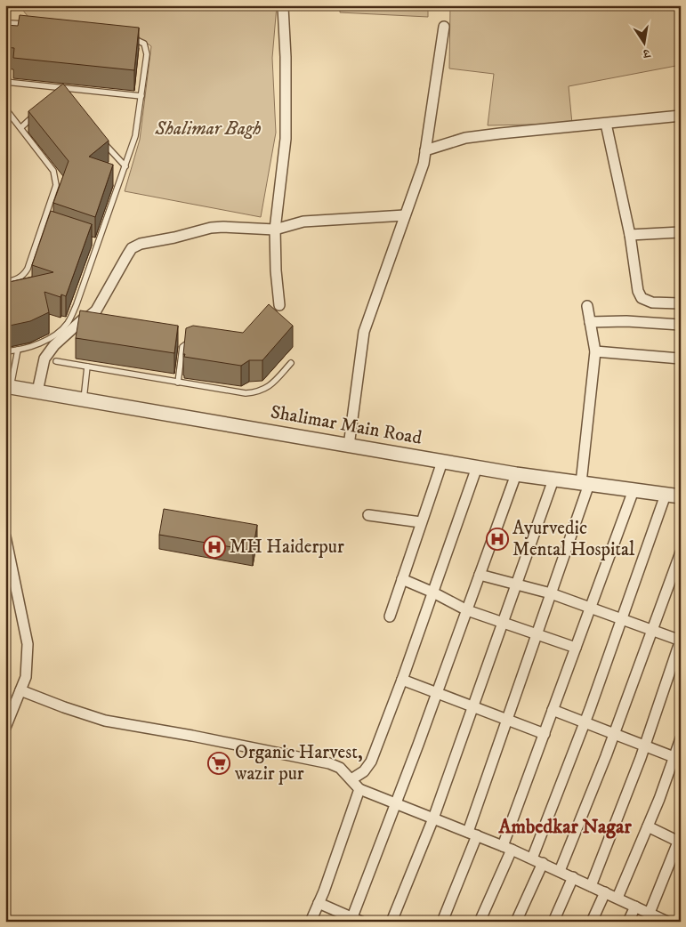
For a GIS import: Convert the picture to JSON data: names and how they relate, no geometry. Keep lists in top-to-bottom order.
{
  "streets": {
    "street": ["Shalimar Main Road"]
  },
  "districts": ["Ambedkar Nagar"],
  "parks": ["Shalimar Bagh"],
  "places": {
    "hospital": ["Ayurvedic Mental Hospital", "MH Haiderpur"],
    "supermarket": ["Organic Harvest, wazir pur"]
  },
  "north": "bottom"
}
